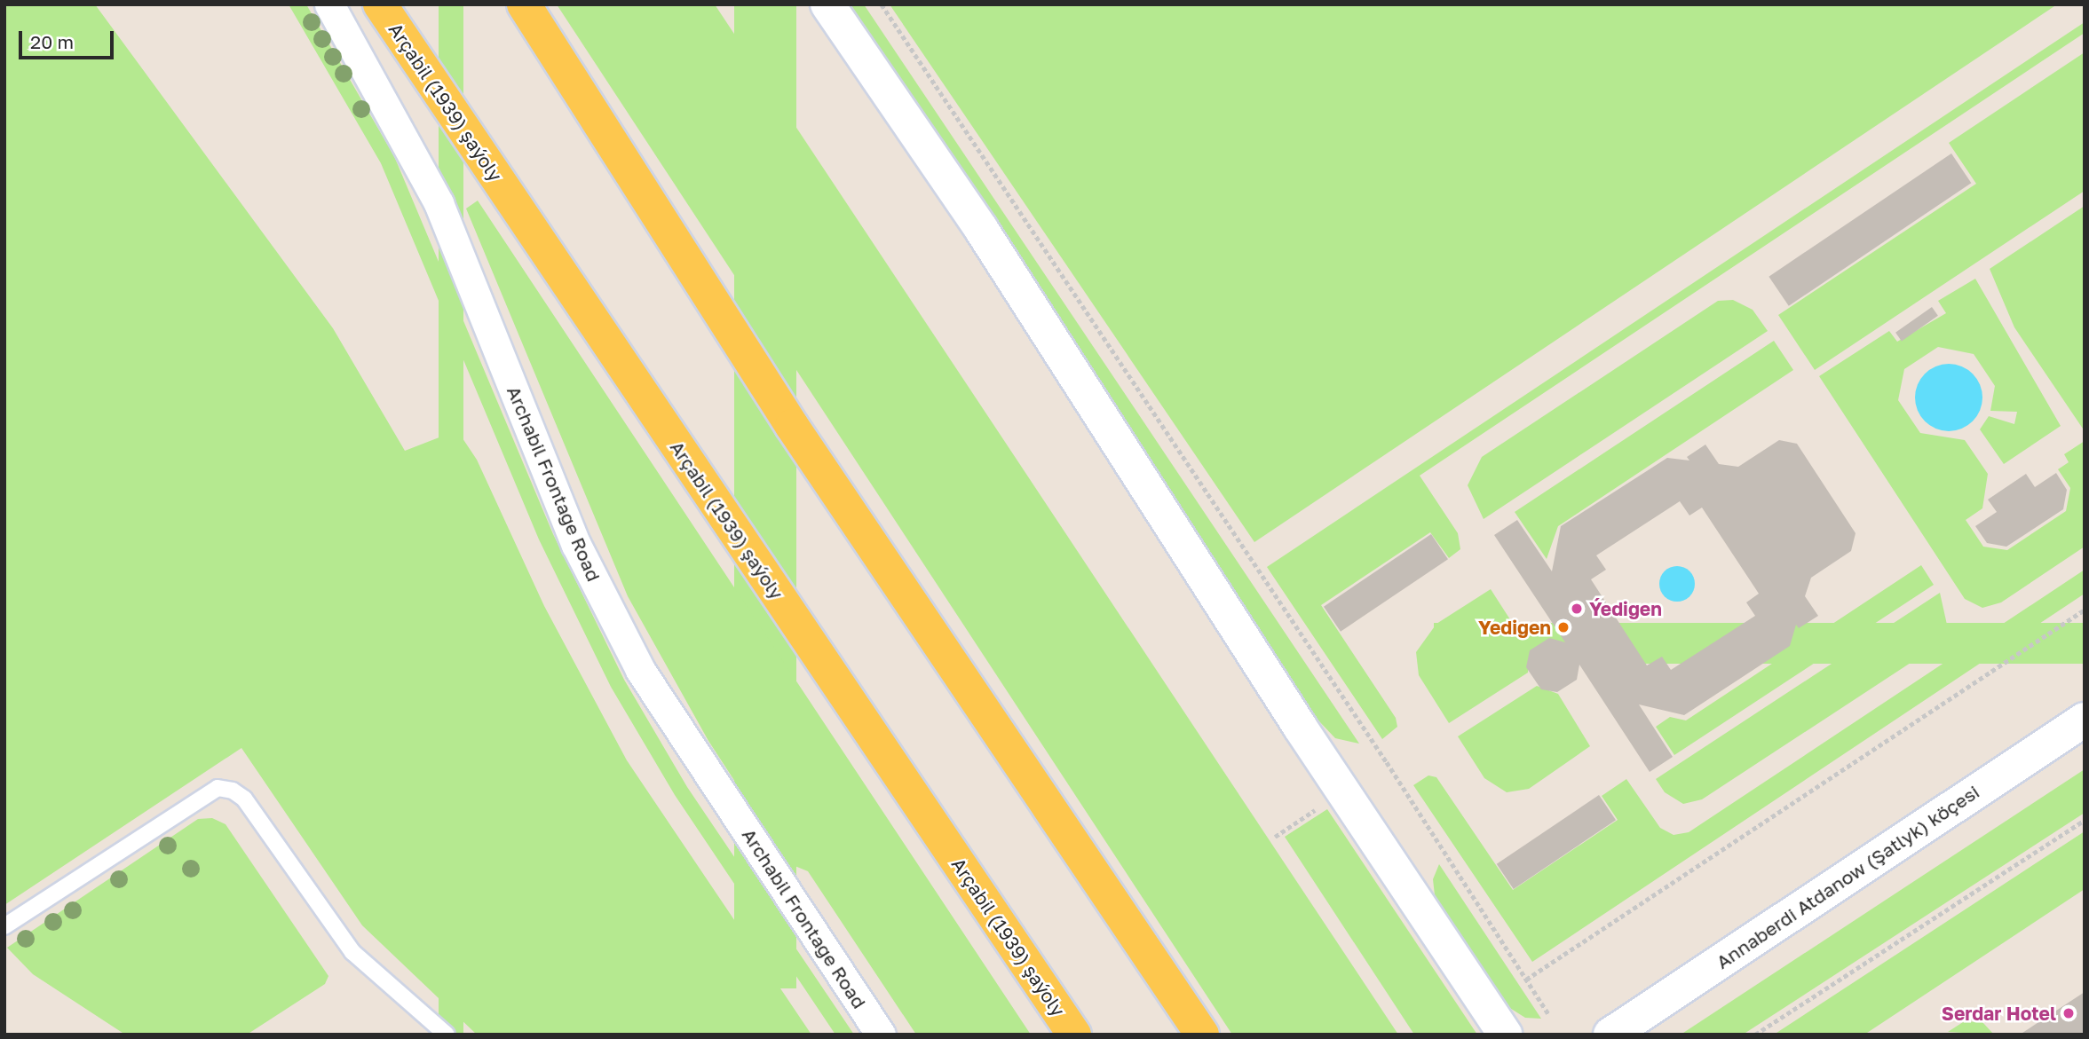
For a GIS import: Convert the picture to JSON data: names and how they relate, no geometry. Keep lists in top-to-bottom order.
{
  "streets": {
    "main road": ["Arçabil (1939) şaýoly"],
    "street": ["Archabil Frontage Road", "Annaberdi Atdanow (Şatlyk) köçesi"]
  },
  "places": ["Ýedigen", "Yedigen", "Serdar Hotel"],
  "scale_bar": "20 m"
}
